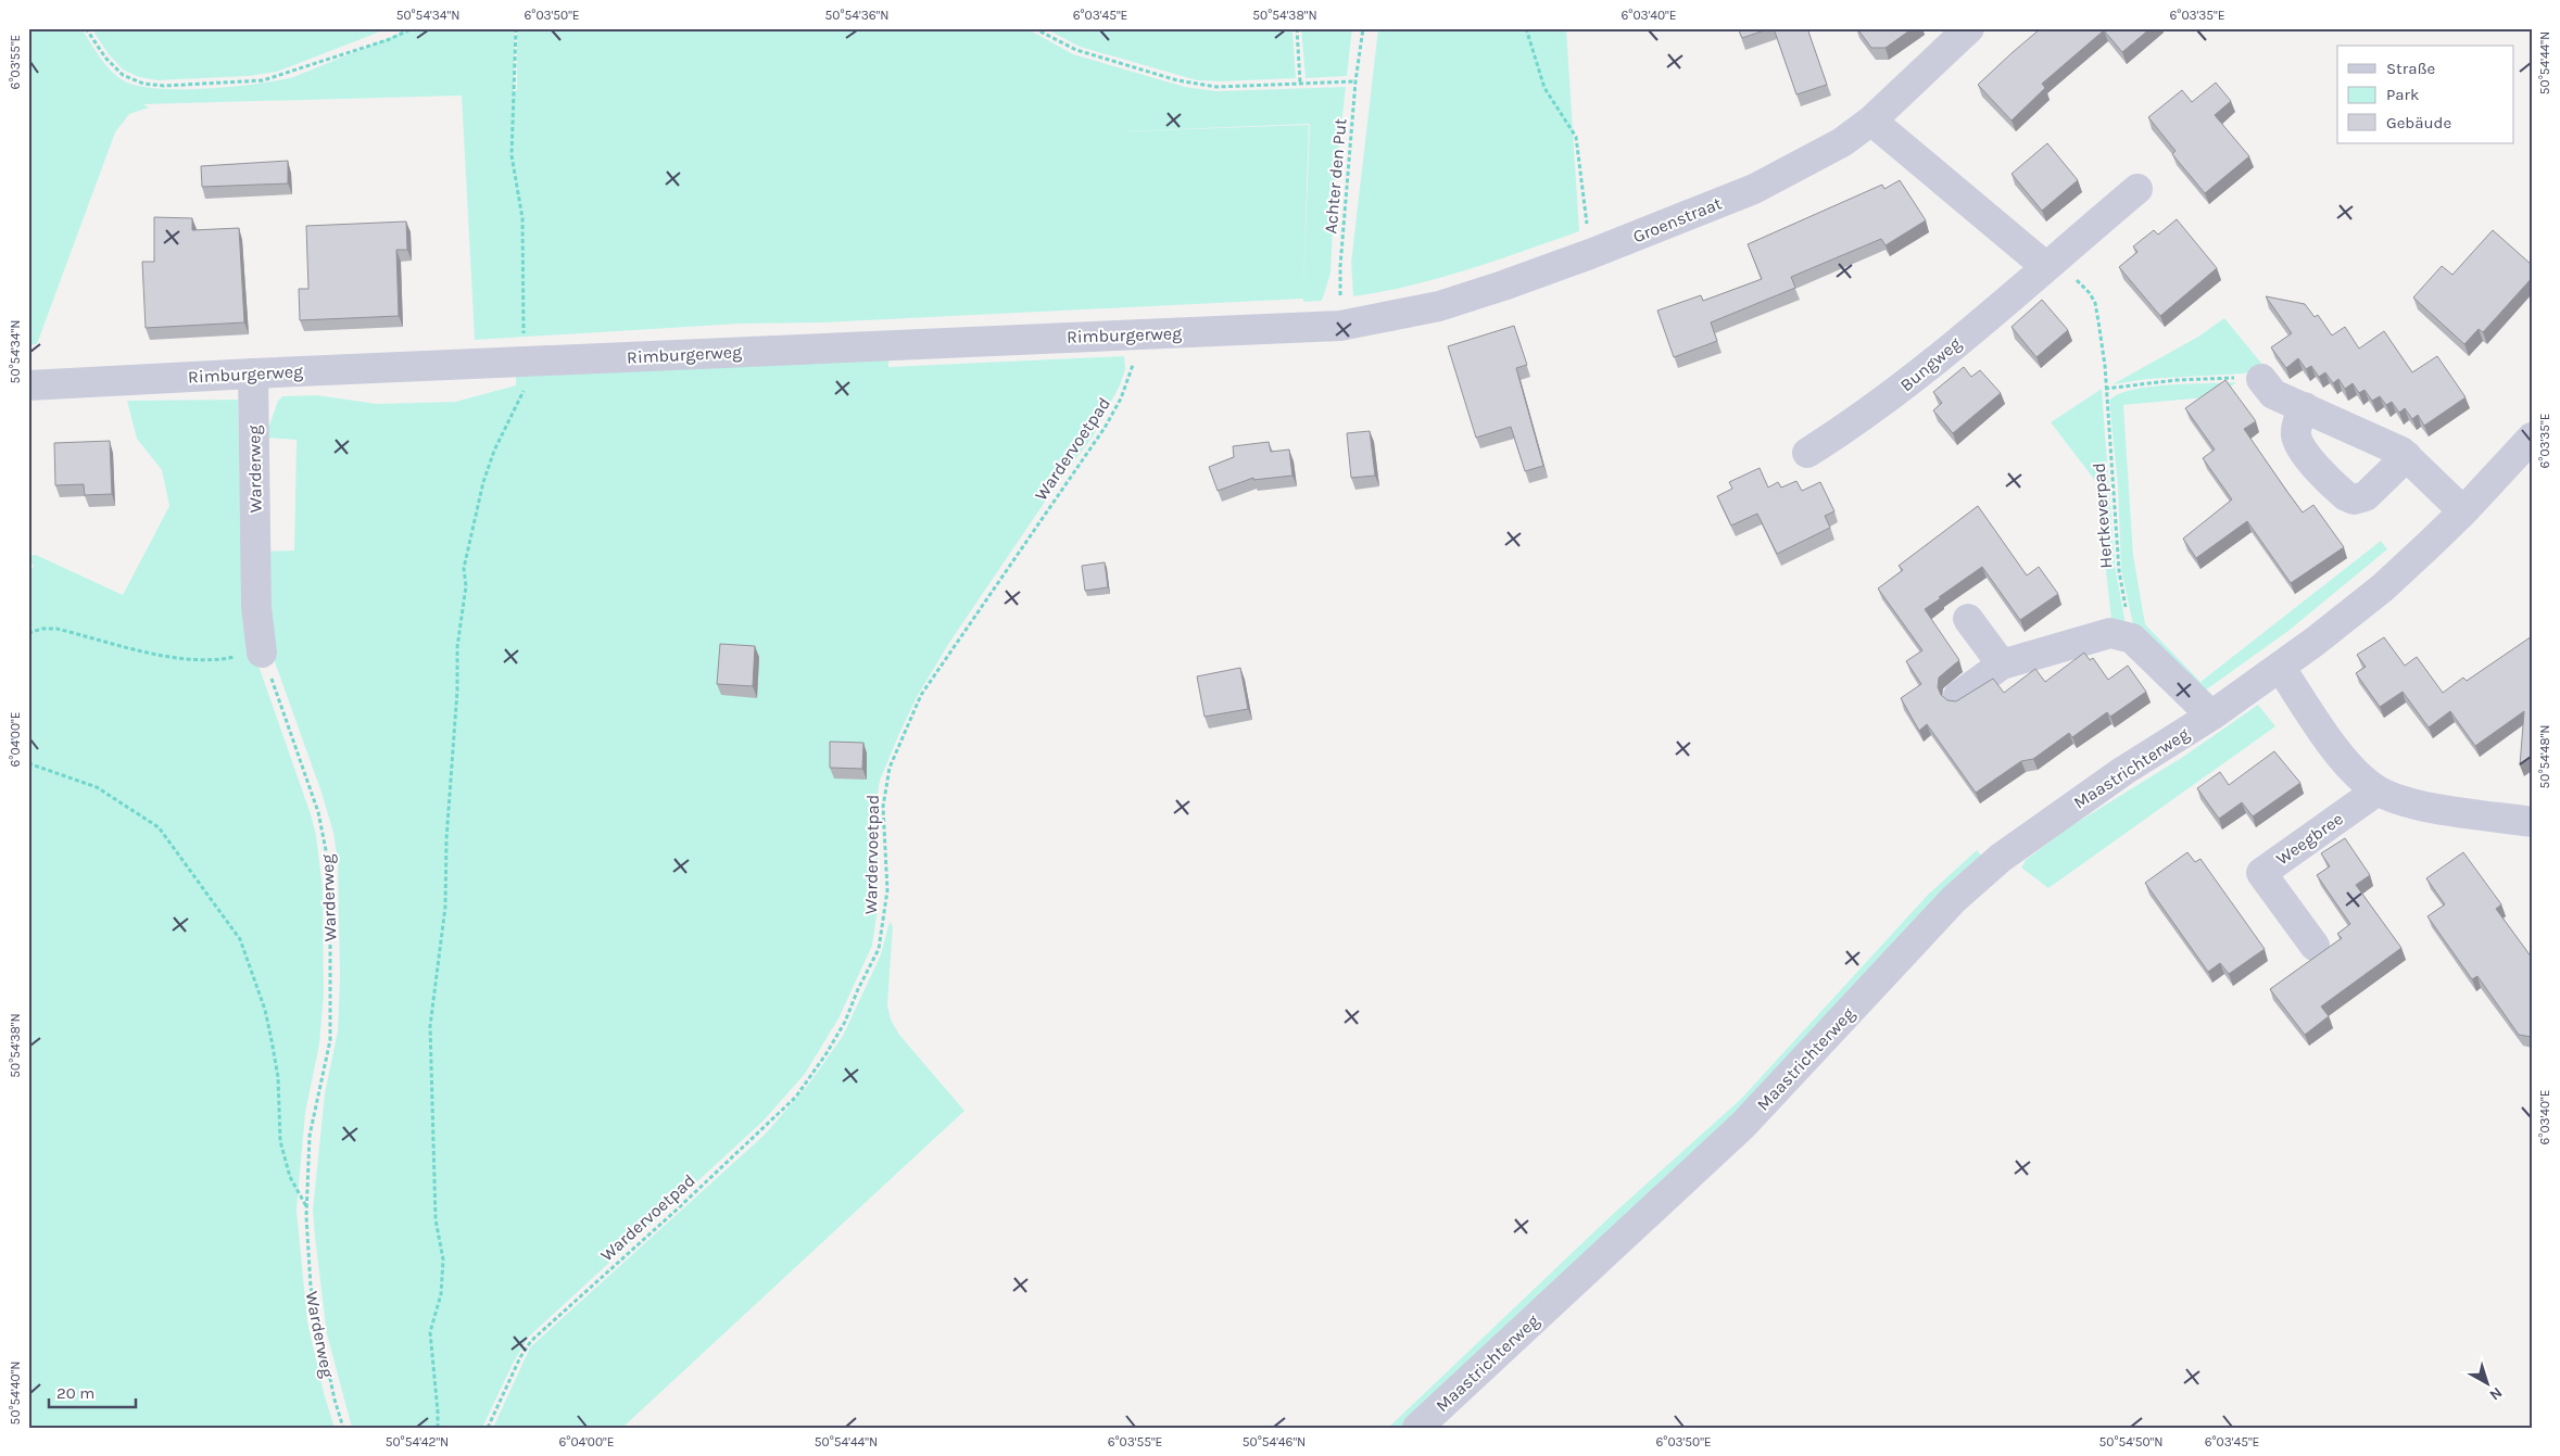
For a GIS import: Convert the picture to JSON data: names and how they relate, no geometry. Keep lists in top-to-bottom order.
{
  "streets": {
    "street": [
      "Groenstraat",
      "Rimburgerweg",
      "Bungweg",
      "Warderweg",
      "Maastrichterweg",
      "Weegbree"
    ],
    "path": ["Achter den Put", "Wardervoetpad", "Hertkeverpad"]
  },
  "crossings": [
    ["Achter den Put", "Groenstraat"],
    ["Achter den Put", "Rimburgerweg"],
    ["Groenstraat", "Rimburgerweg"],
    ["Rimburgerweg", "Wardervoetpad"],
    ["Rimburgerweg", "Warderweg"],
    ["Bungweg", "Hertkeverpad"],
    ["Hertkeverpad", "Maastrichterweg"]
  ],
  "legend": ["Straße", "Park", "Gebäude"],
  "scale_bar": "20 m",
  "north": "bottom right",
  "coordinates": [
    "50°54'34\"N",
    "6°03'50\"E",
    "50°54'36\"N",
    "6°03'45\"E",
    "50°54'38\"N",
    "6°03'40\"E",
    "6°03'35\"E",
    "6°03'55\"E",
    "50°54'44\"N",
    "6°04'00\"E",
    "50°54'48\"N",
    "50°54'40\"N",
    "50°54'42\"N",
    "50°54'46\"N",
    "50°54'50\"N"
  ]
}
